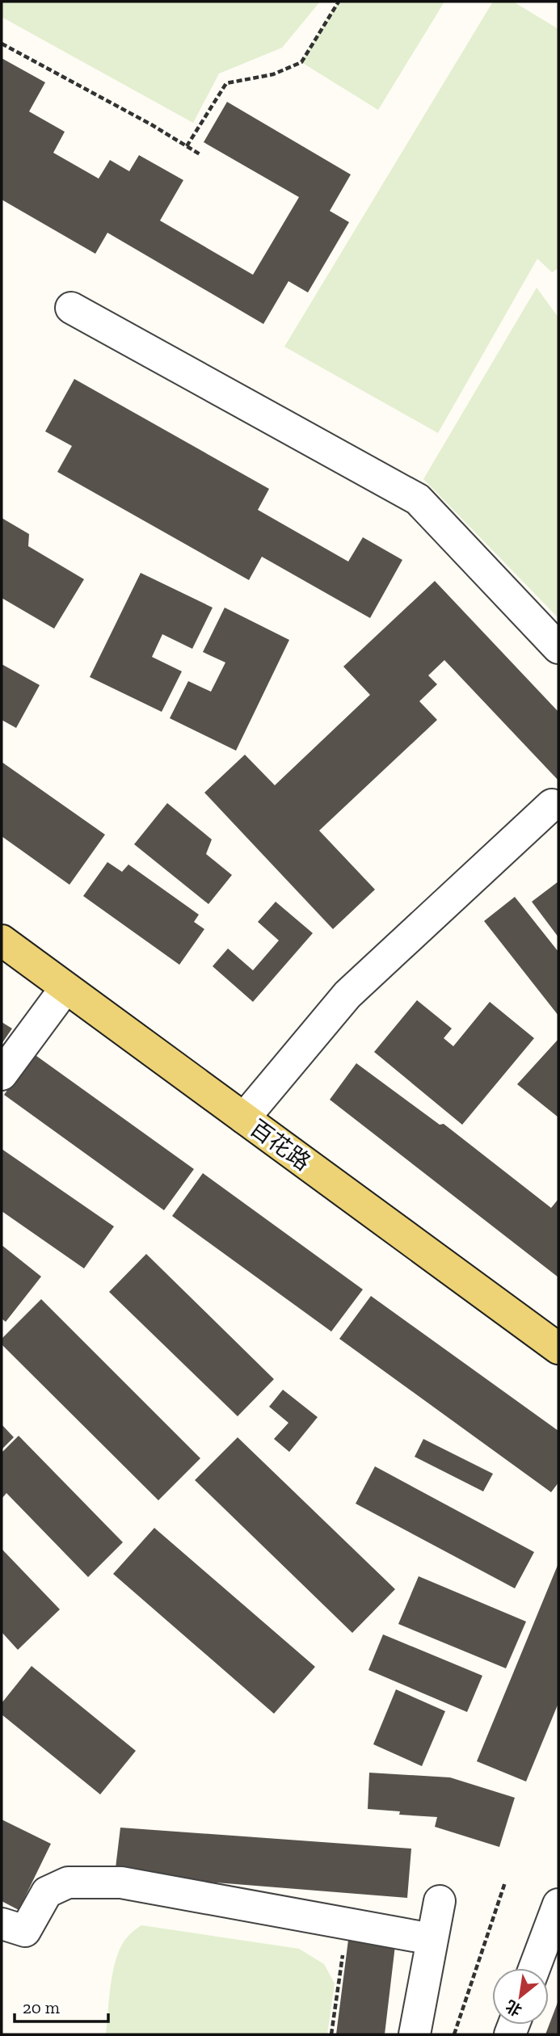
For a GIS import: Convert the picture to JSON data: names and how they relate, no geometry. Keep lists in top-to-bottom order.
{
  "streets": {
    "main road": ["百花路"]
  },
  "scale_bar": "20 m",
  "north": "bottom left"
}
